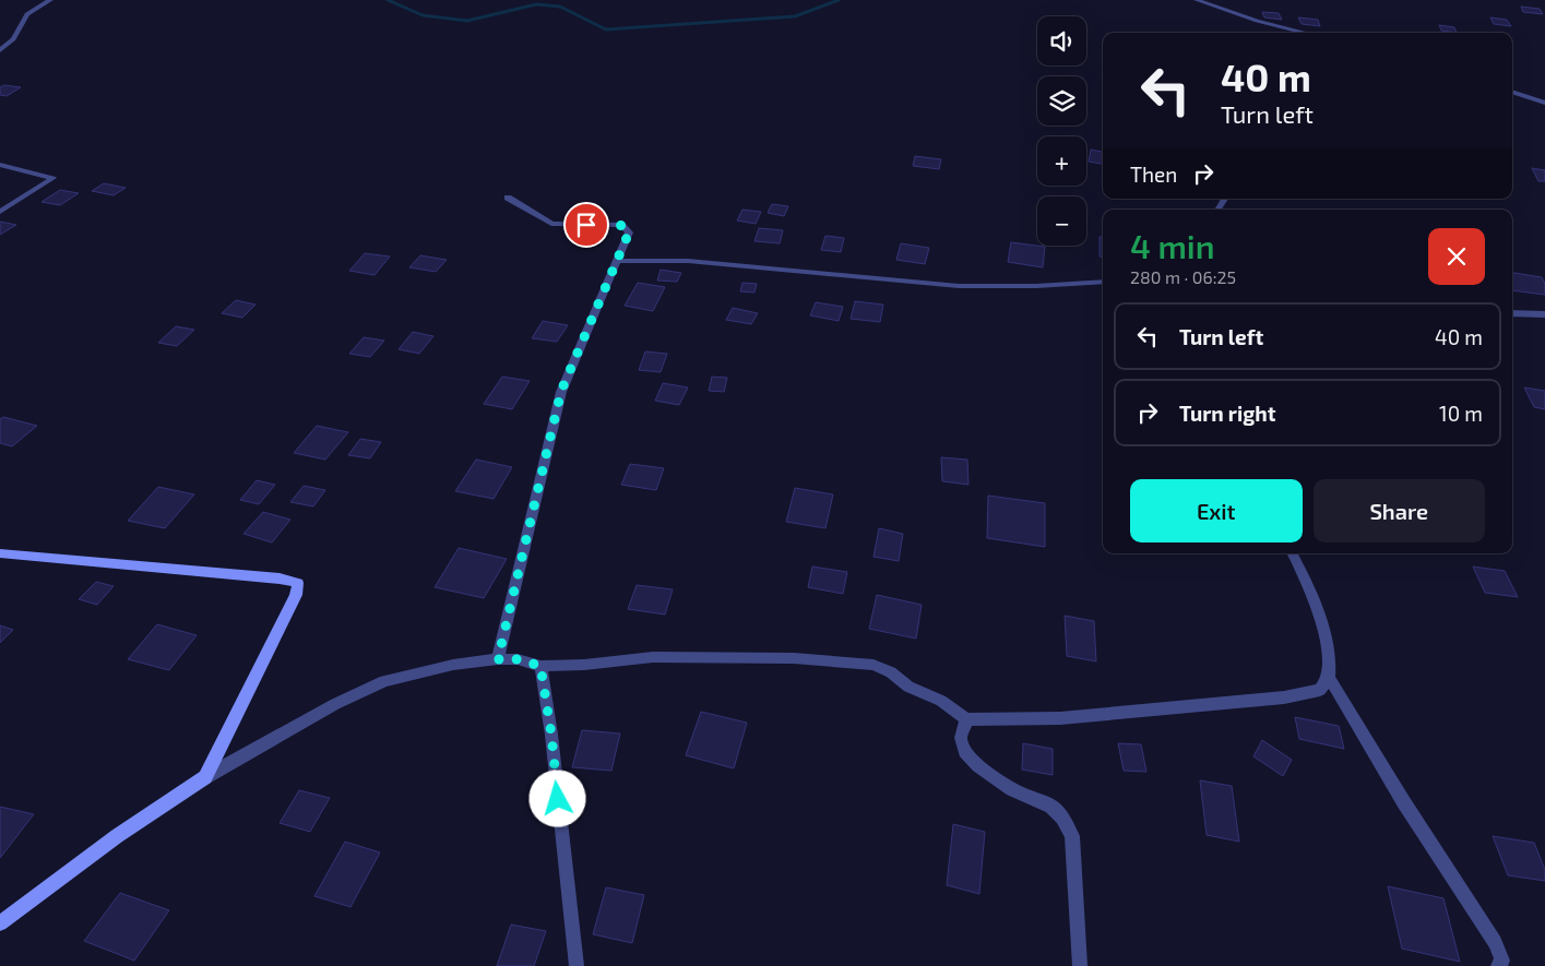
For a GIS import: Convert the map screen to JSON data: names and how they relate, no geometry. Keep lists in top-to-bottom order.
{
  "page": {
    "map_buttons": ["+", "−"],
    "turn": ["40 m", "Turn left"],
    "then": "Then",
    "heading": ["4 min", "280 m · 06:25"],
    "list": [
      {
        "name": "Turn left",
        "value": "40 m"
      },
      {
        "name": "Turn right",
        "value": "10 m"
      }
    ],
    "buttons": ["Exit", "Share"]
  }
}
